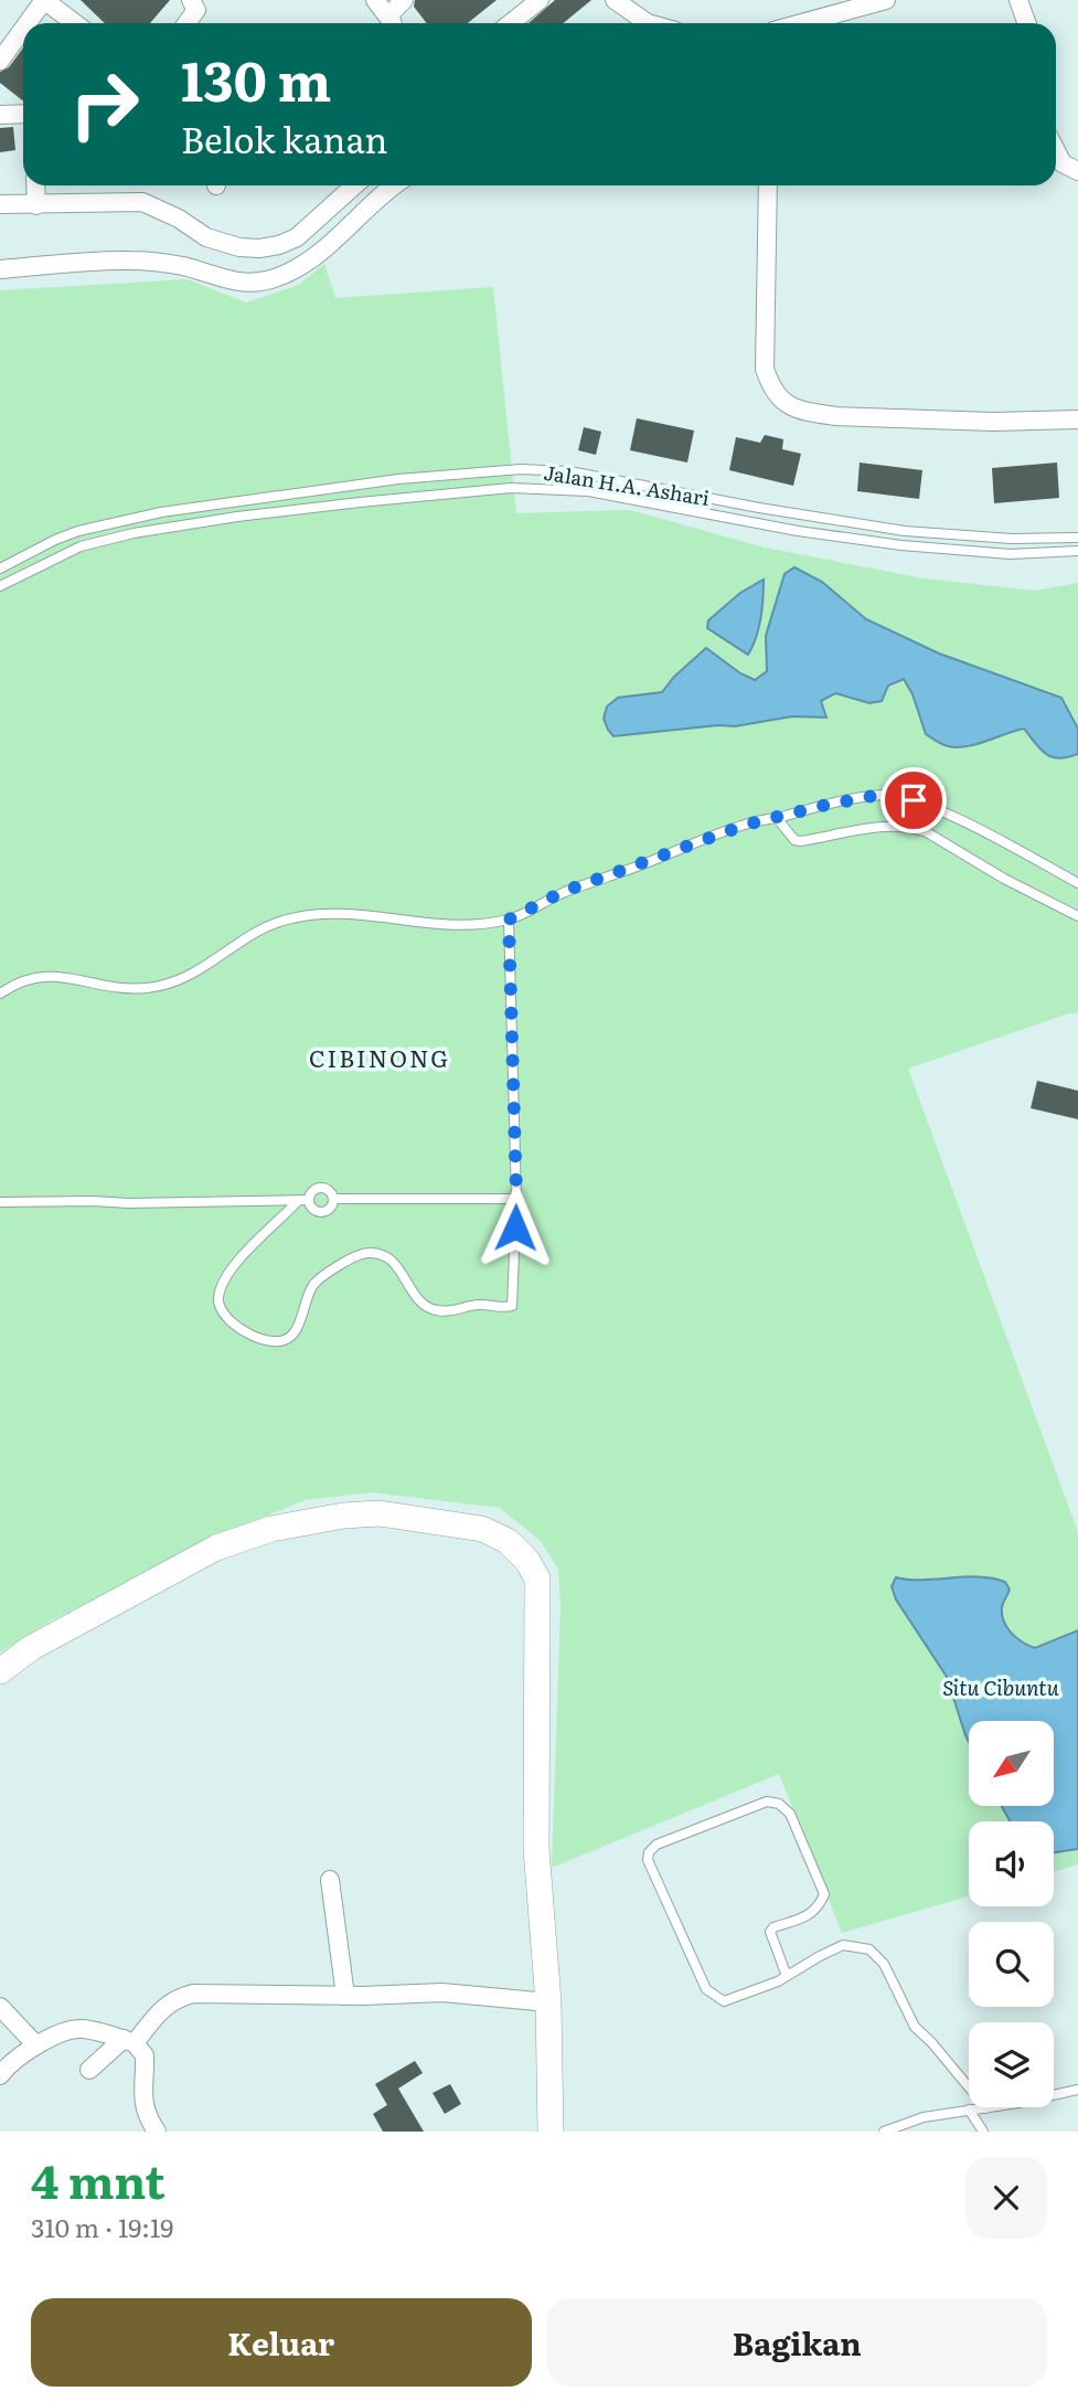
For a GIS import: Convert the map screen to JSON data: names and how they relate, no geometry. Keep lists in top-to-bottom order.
{
  "streets": {
    "lane": ["Jalan H.A. Ashari"]
  },
  "districts": ["CIBINONG"],
  "water": ["Situ Cibuntu"],
  "north": "bottom left",
  "page": {
    "turn": ["130 m", "Belok kanan"],
    "heading": ["4 mnt", "310 m · 19:19"],
    "buttons": ["Keluar", "Bagikan"]
  }
}
